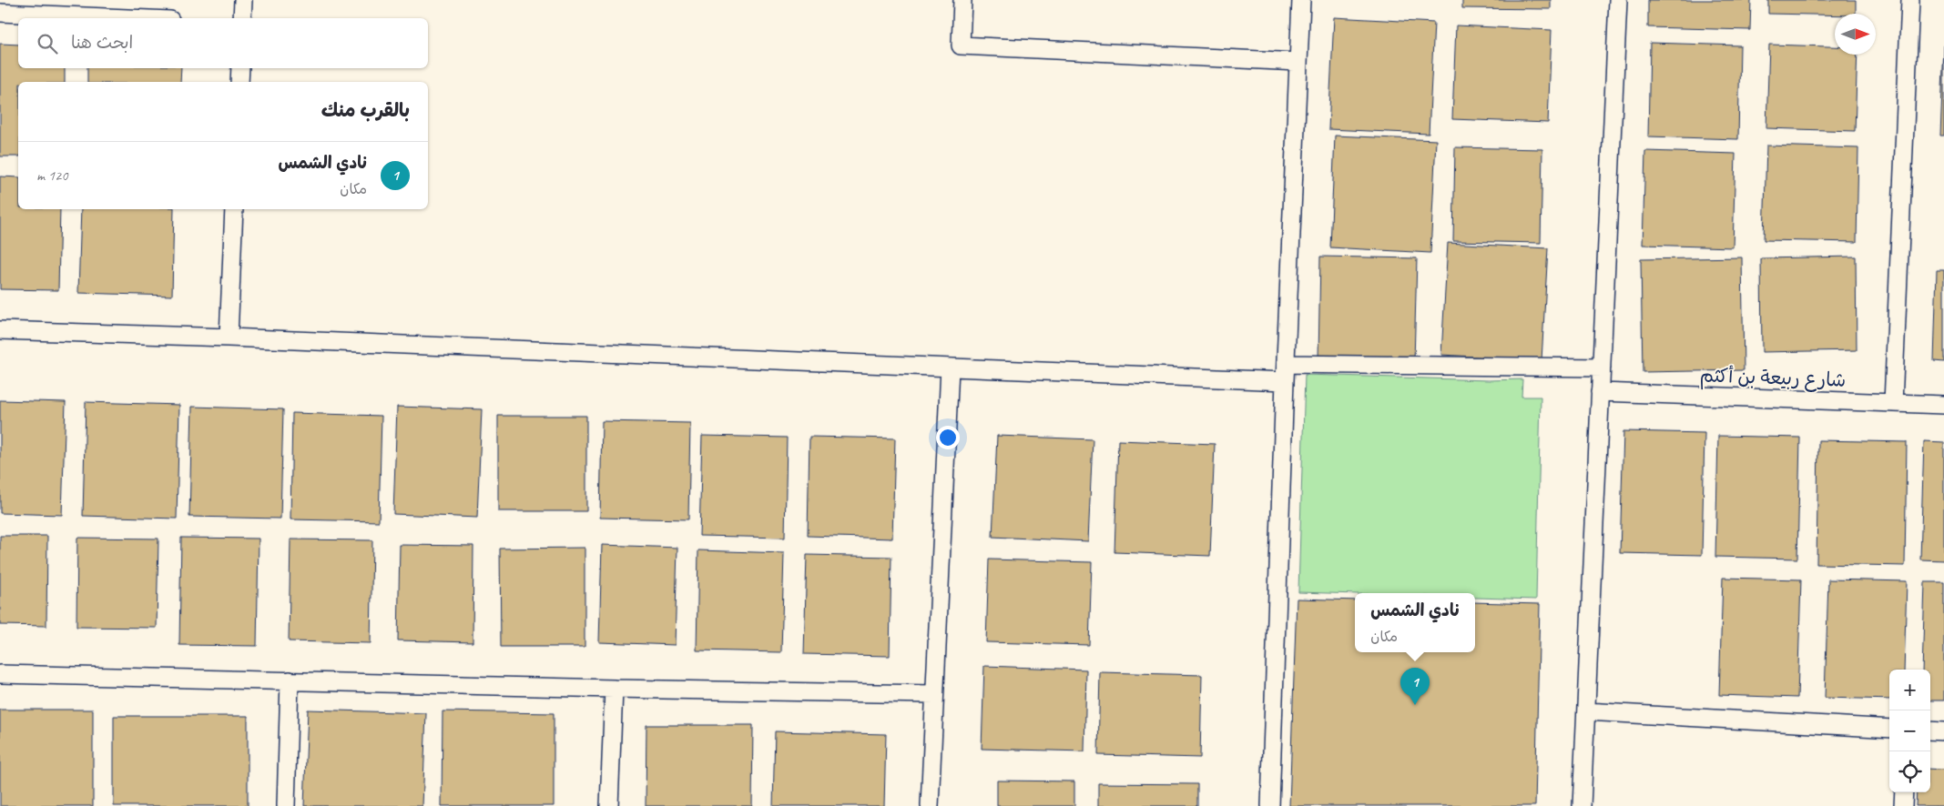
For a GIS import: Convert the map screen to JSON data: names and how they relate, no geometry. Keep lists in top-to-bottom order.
{
  "streets": {
    "lane": ["شارع ربيعة بن أكثم"]
  },
  "north": "right",
  "page": {
    "search": "ابحث هنا",
    "heading": "بالقرب منك",
    "list": [
      {
        "mark": "1",
        "name": "نادي الشمس",
        "note": "مكان",
        "value": "120 m"
      }
    ],
    "popup": ["نادي الشمس", "مكان"],
    "pins": "1",
    "map_buttons": ["+", "−"]
  }
}
